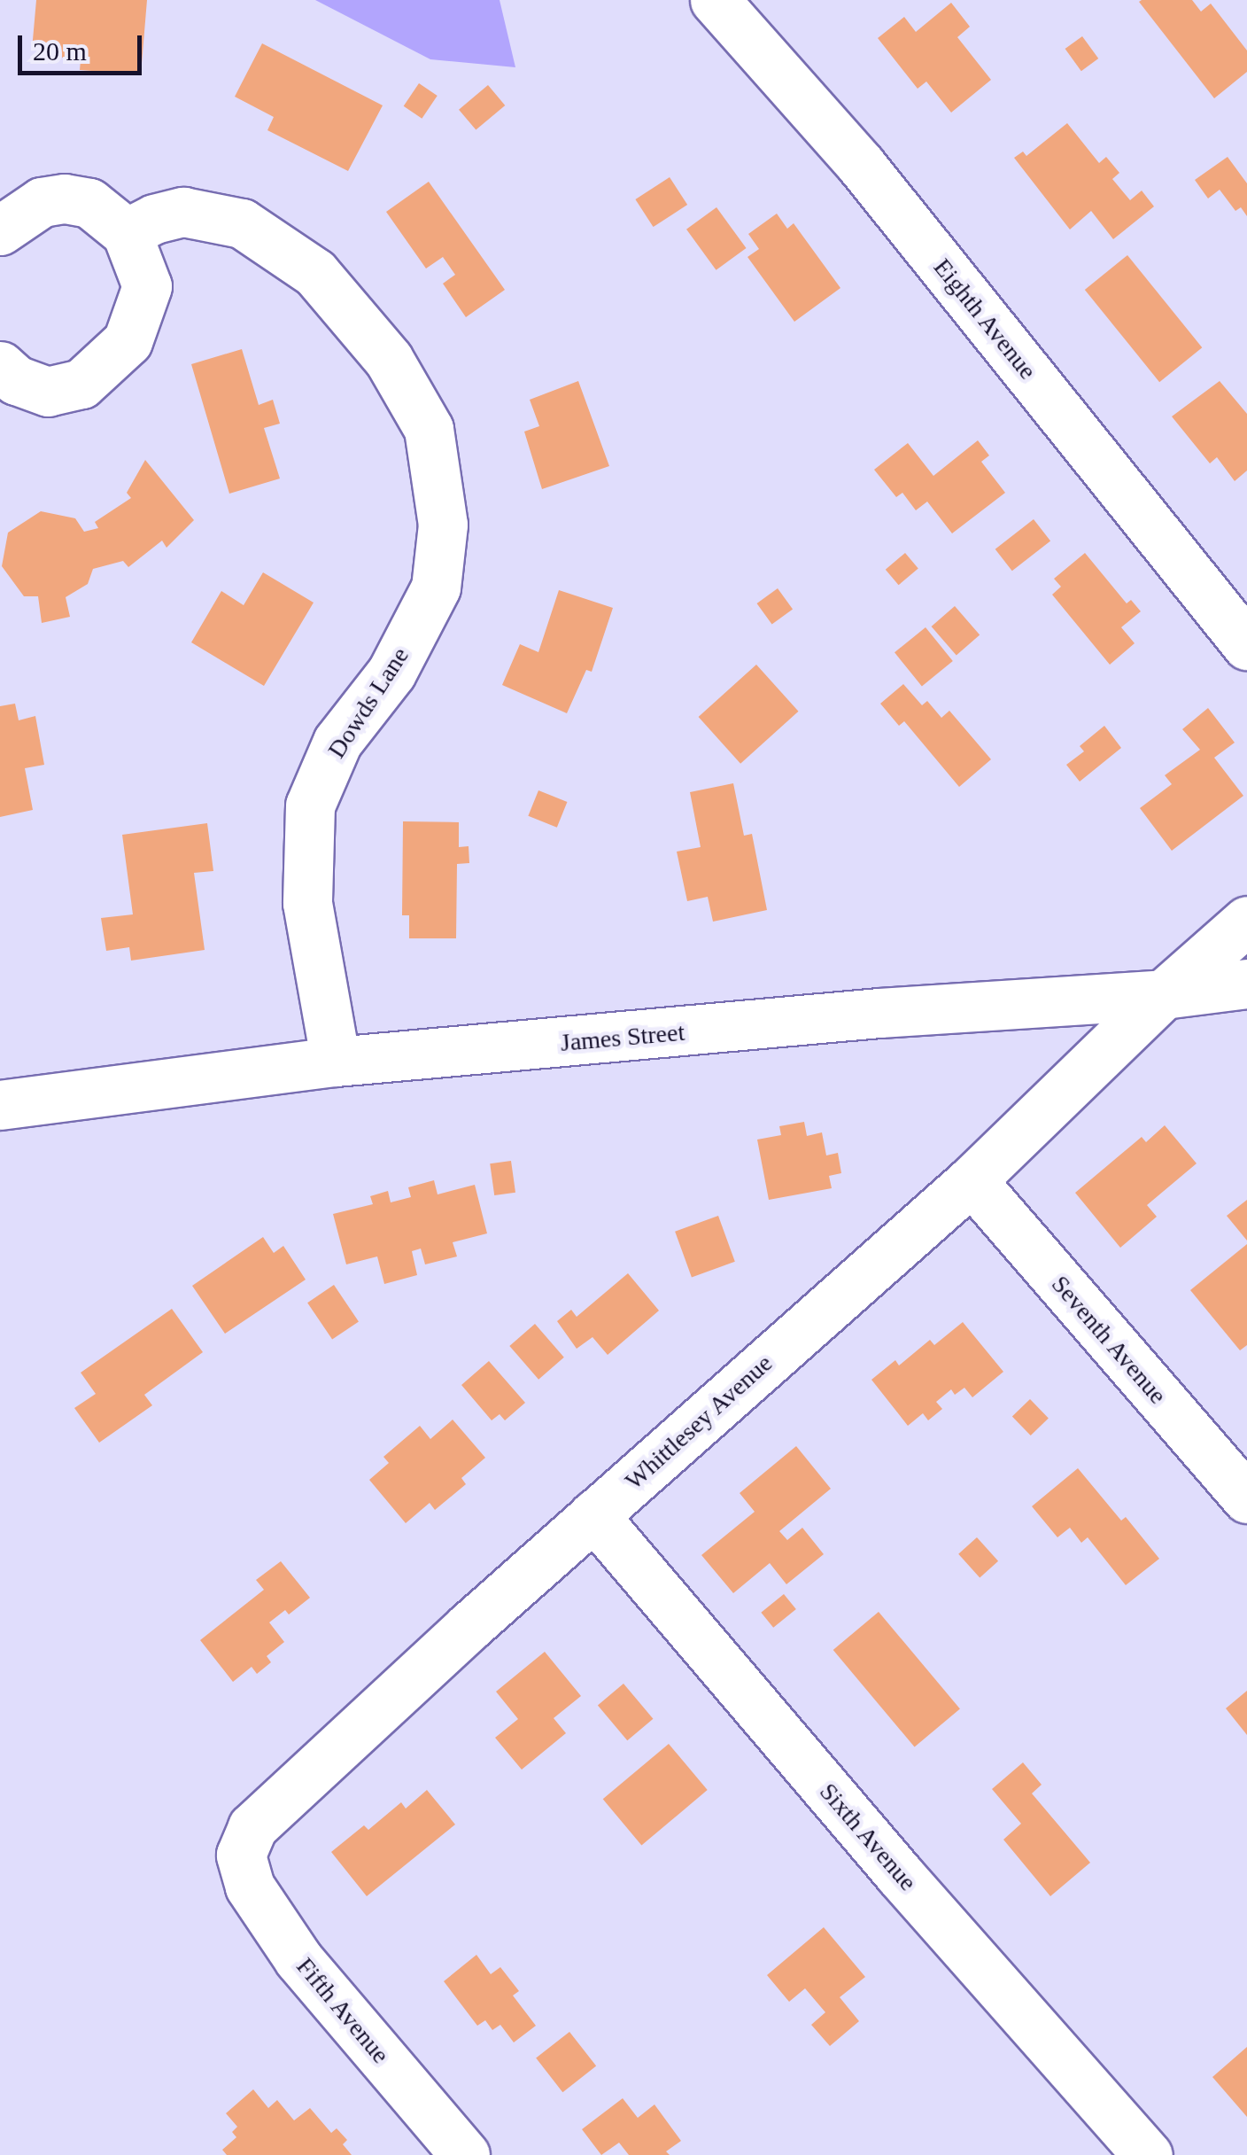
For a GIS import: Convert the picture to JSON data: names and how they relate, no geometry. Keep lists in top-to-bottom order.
{
  "streets": {
    "street": [
      "Eighth Avenue",
      "Dowds Lane",
      "James Street",
      "Seventh Avenue",
      "Whittlesey Avenue",
      "Sixth Avenue",
      "Fifth Avenue"
    ]
  },
  "crossings": [
    ["Dowds Lane", "James Street"],
    ["James Street", "Whittlesey Avenue"],
    ["Seventh Avenue", "Whittlesey Avenue"],
    ["Whittlesey Avenue", "Sixth Avenue"],
    ["Whittlesey Avenue", "Fifth Avenue"]
  ],
  "scale_bar": "20 m"
}
